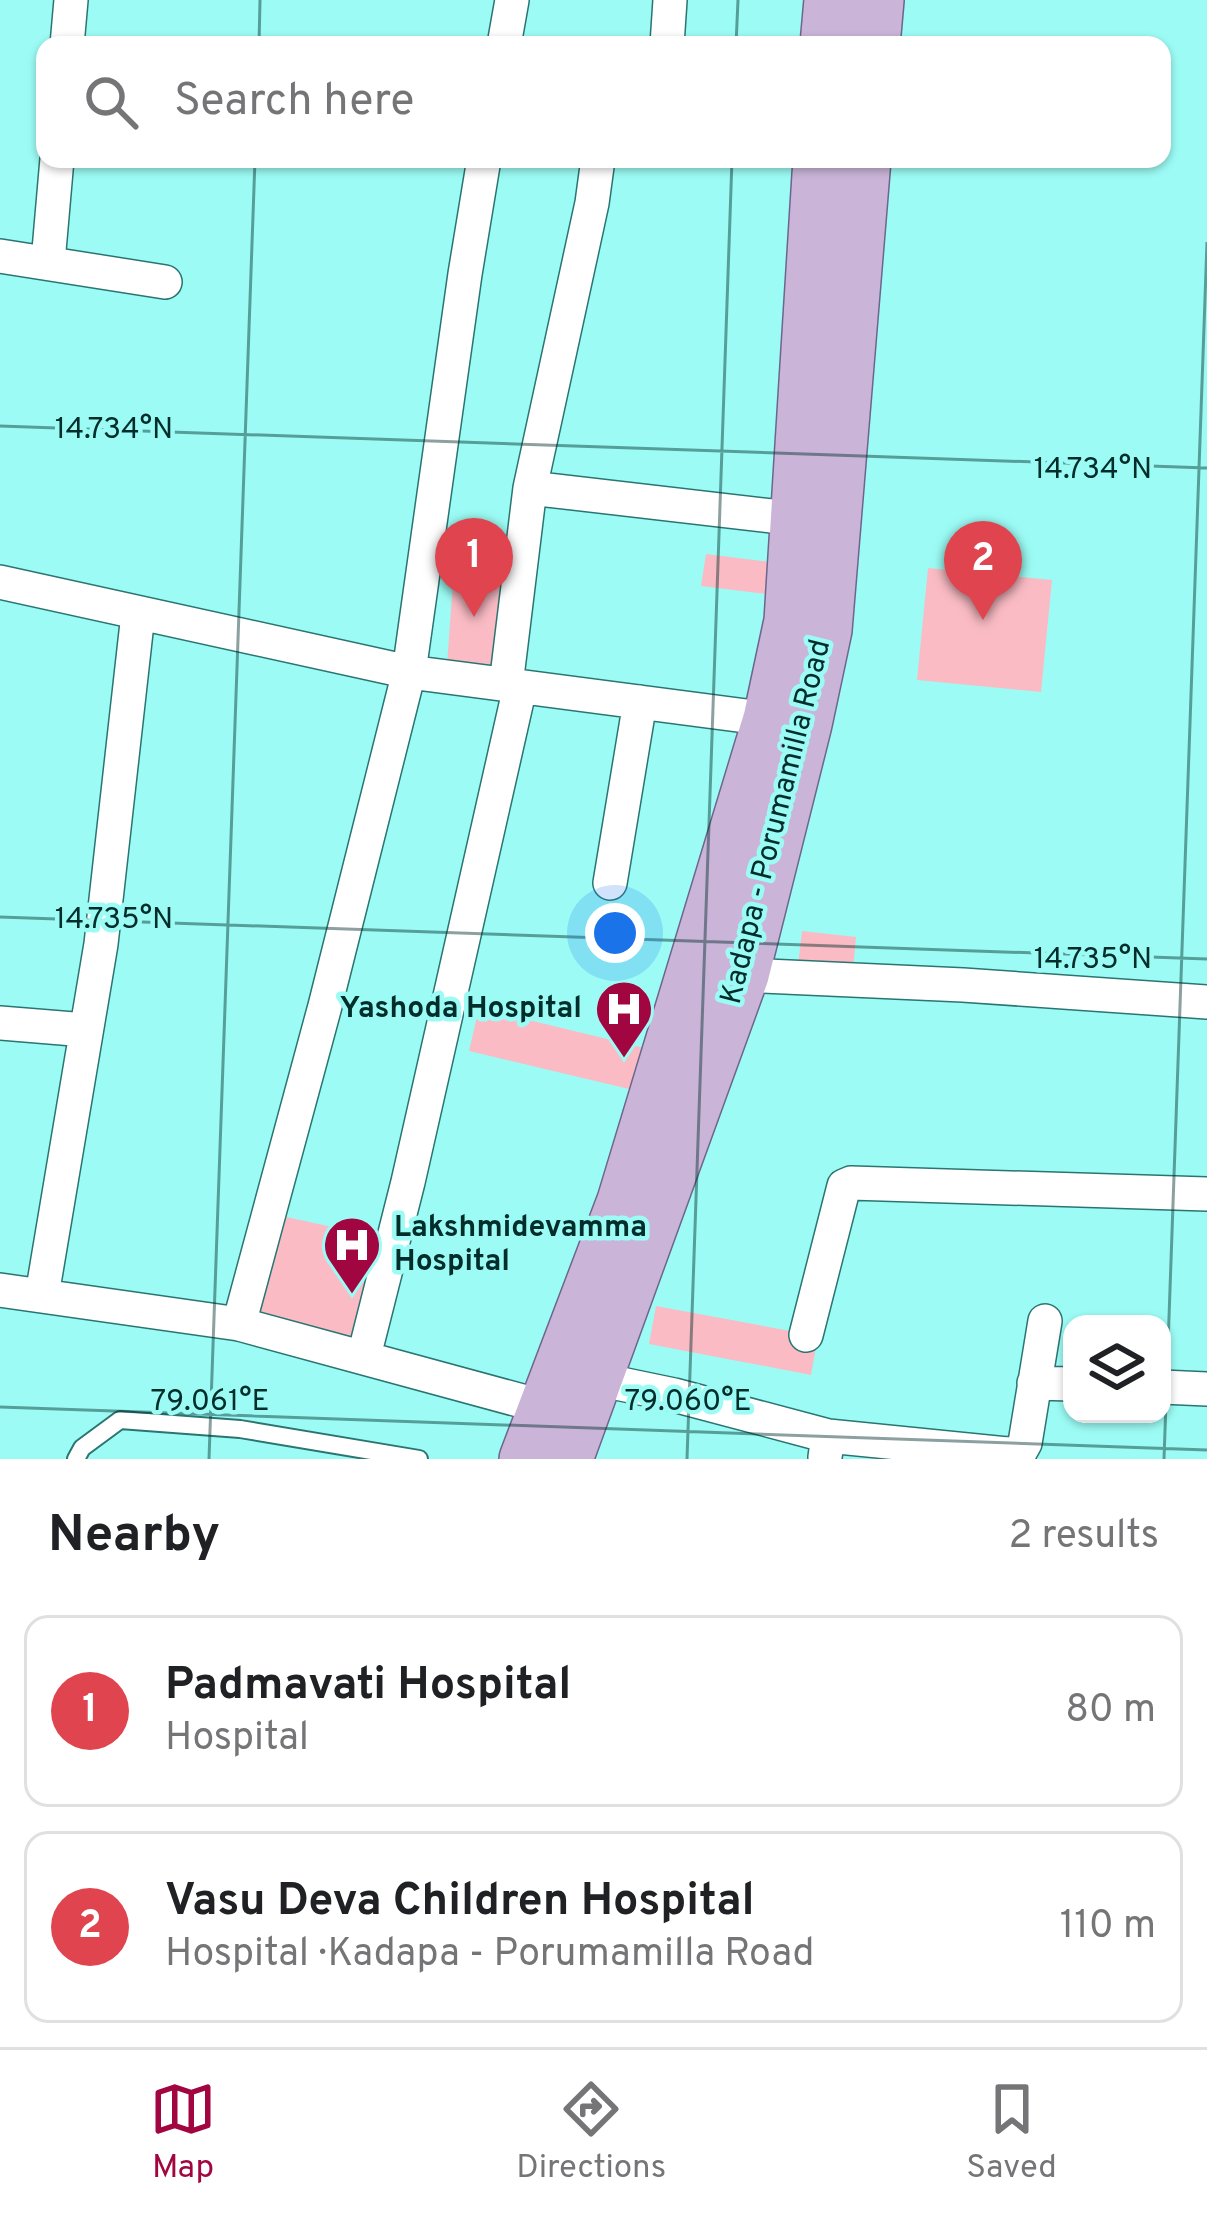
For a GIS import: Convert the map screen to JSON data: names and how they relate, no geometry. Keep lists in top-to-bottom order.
{
  "streets": {
    "main road": ["Kadapa - Porumamilla Road"]
  },
  "places": {
    "hospital": ["Yashoda Hospital", "Lakshmidevamma Hospital"]
  },
  "page": {
    "search": "Search here",
    "pins": ["1", "2"],
    "heading": ["Nearby", "2 results"],
    "list": [
      {
        "mark": "1",
        "name": "Padmavati Hospital",
        "note": "Hospital",
        "value": "80 m"
      },
      {
        "mark": "2",
        "name": "Vasu Deva Children Hospital",
        "note": "Hospital · Kadapa - Porumamilla Road",
        "value": "110 m"
      }
    ],
    "nav": ["Map", "Directions", "Saved"]
  },
  "coordinates": [
    "14.734°N",
    "14.735°N",
    "79.061°E",
    "79.060°E"
  ]
}
